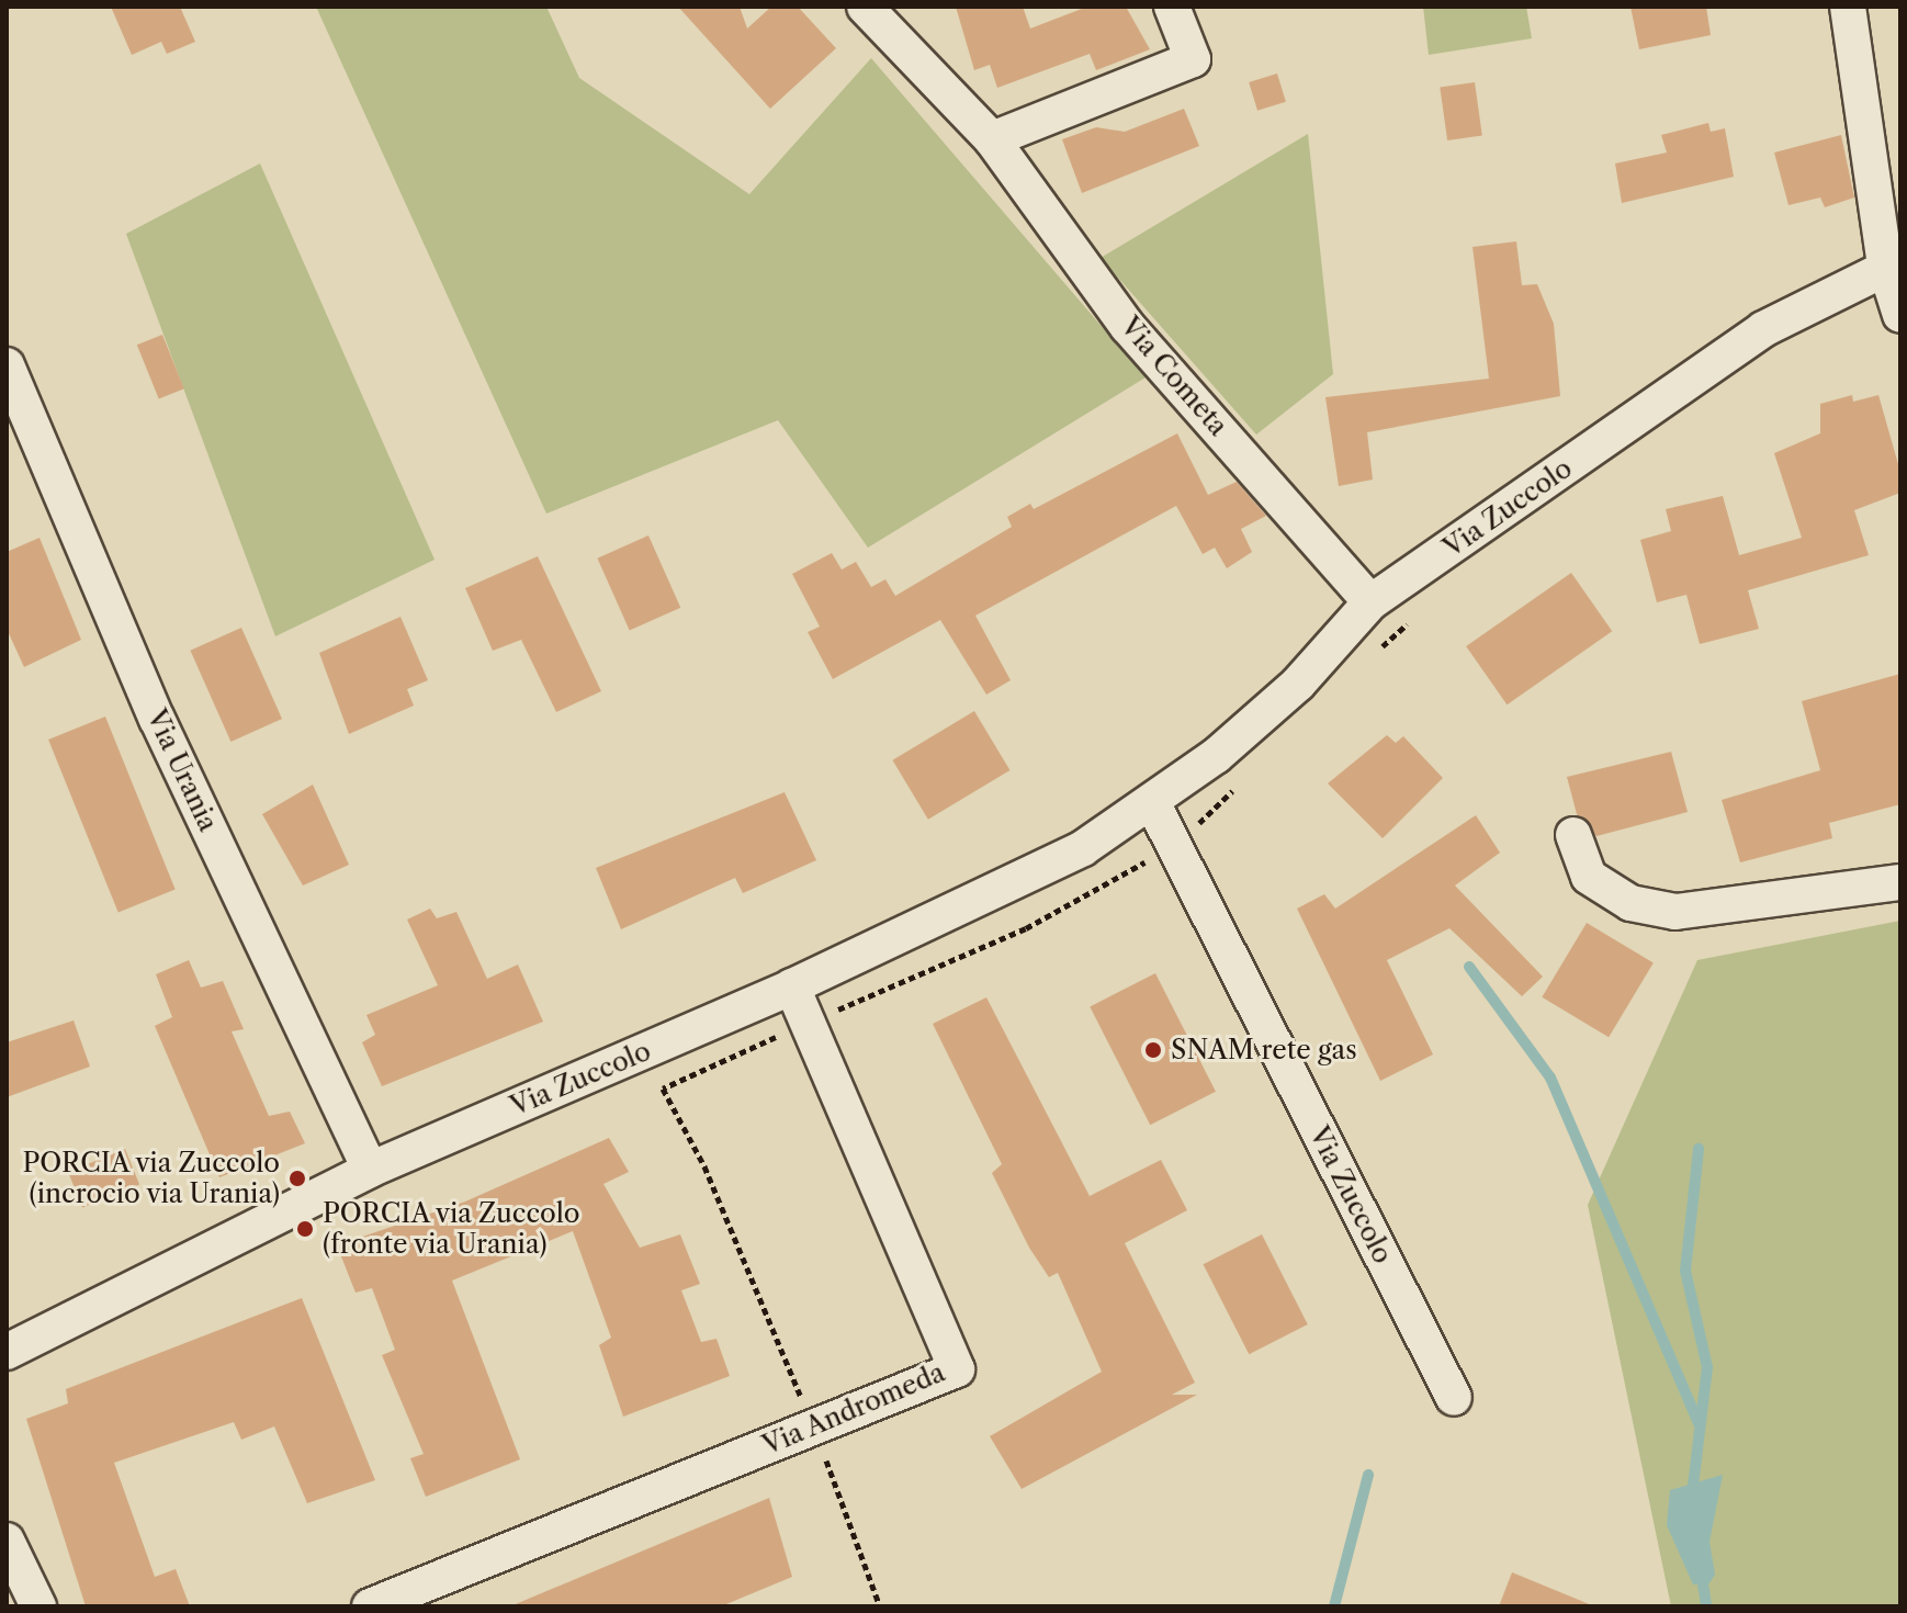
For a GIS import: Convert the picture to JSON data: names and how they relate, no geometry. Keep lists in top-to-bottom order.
{
  "streets": {
    "street": [
      "Via Cometa",
      "Via Zuccolo",
      "Via Urania",
      "Via Andromeda"
    ]
  },
  "crossings": [
    ["Via Cometa", "Via Zuccolo"],
    ["Via Zuccolo", "Via Urania"],
    ["Via Zuccolo", "Via Andromeda"]
  ],
  "places": ["SNAM rete gas", "PORCIA via Zuccolo (incrocio via Urania)", "PORCIA via Zuccolo (fronte via Urania)"]
}
